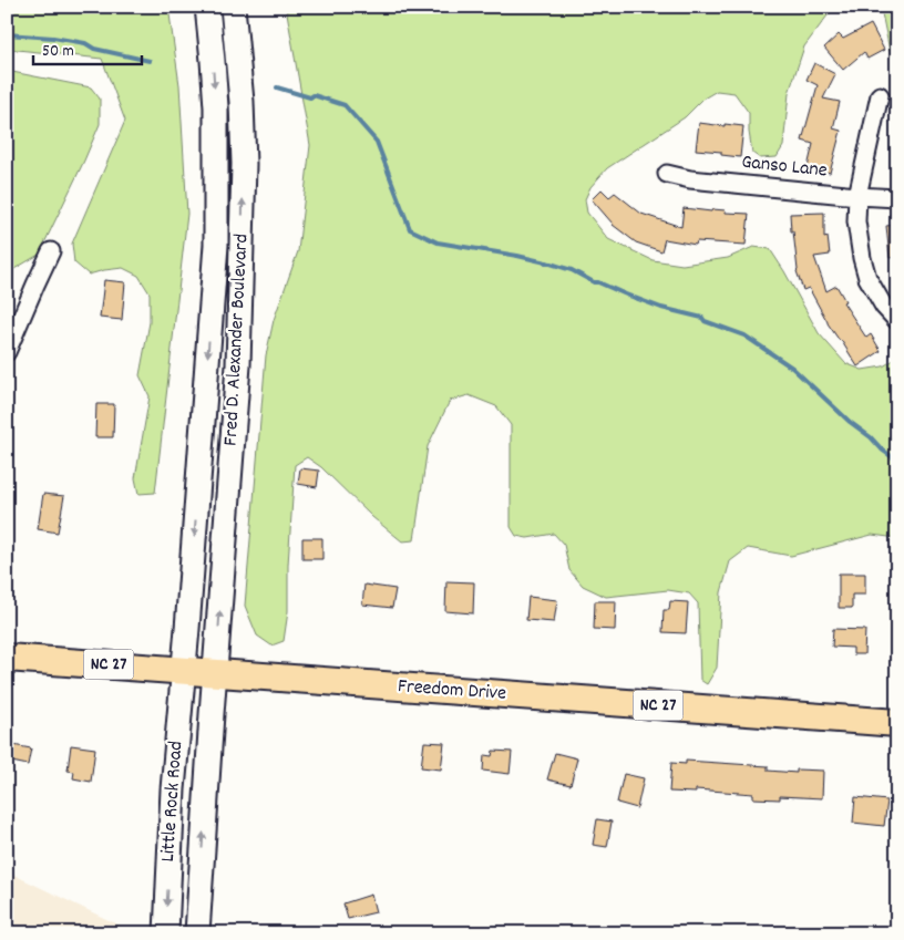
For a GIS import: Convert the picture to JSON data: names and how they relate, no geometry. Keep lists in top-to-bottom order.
{
  "streets": {
    "main road": [
      "Fred D. Alexander Boulevard",
      "NC 27",
      "Freedom Drive",
      "Little Rock Road"
    ],
    "street": ["Ganso Lane"]
  },
  "crossings": [
    ["Fred D. Alexander Boulevard", "Freedom Drive"],
    ["Fred D. Alexander Boulevard", "Little Rock Road"],
    ["Freedom Drive", "Little Rock Road"]
  ],
  "scale_bar": "50 m"
}
